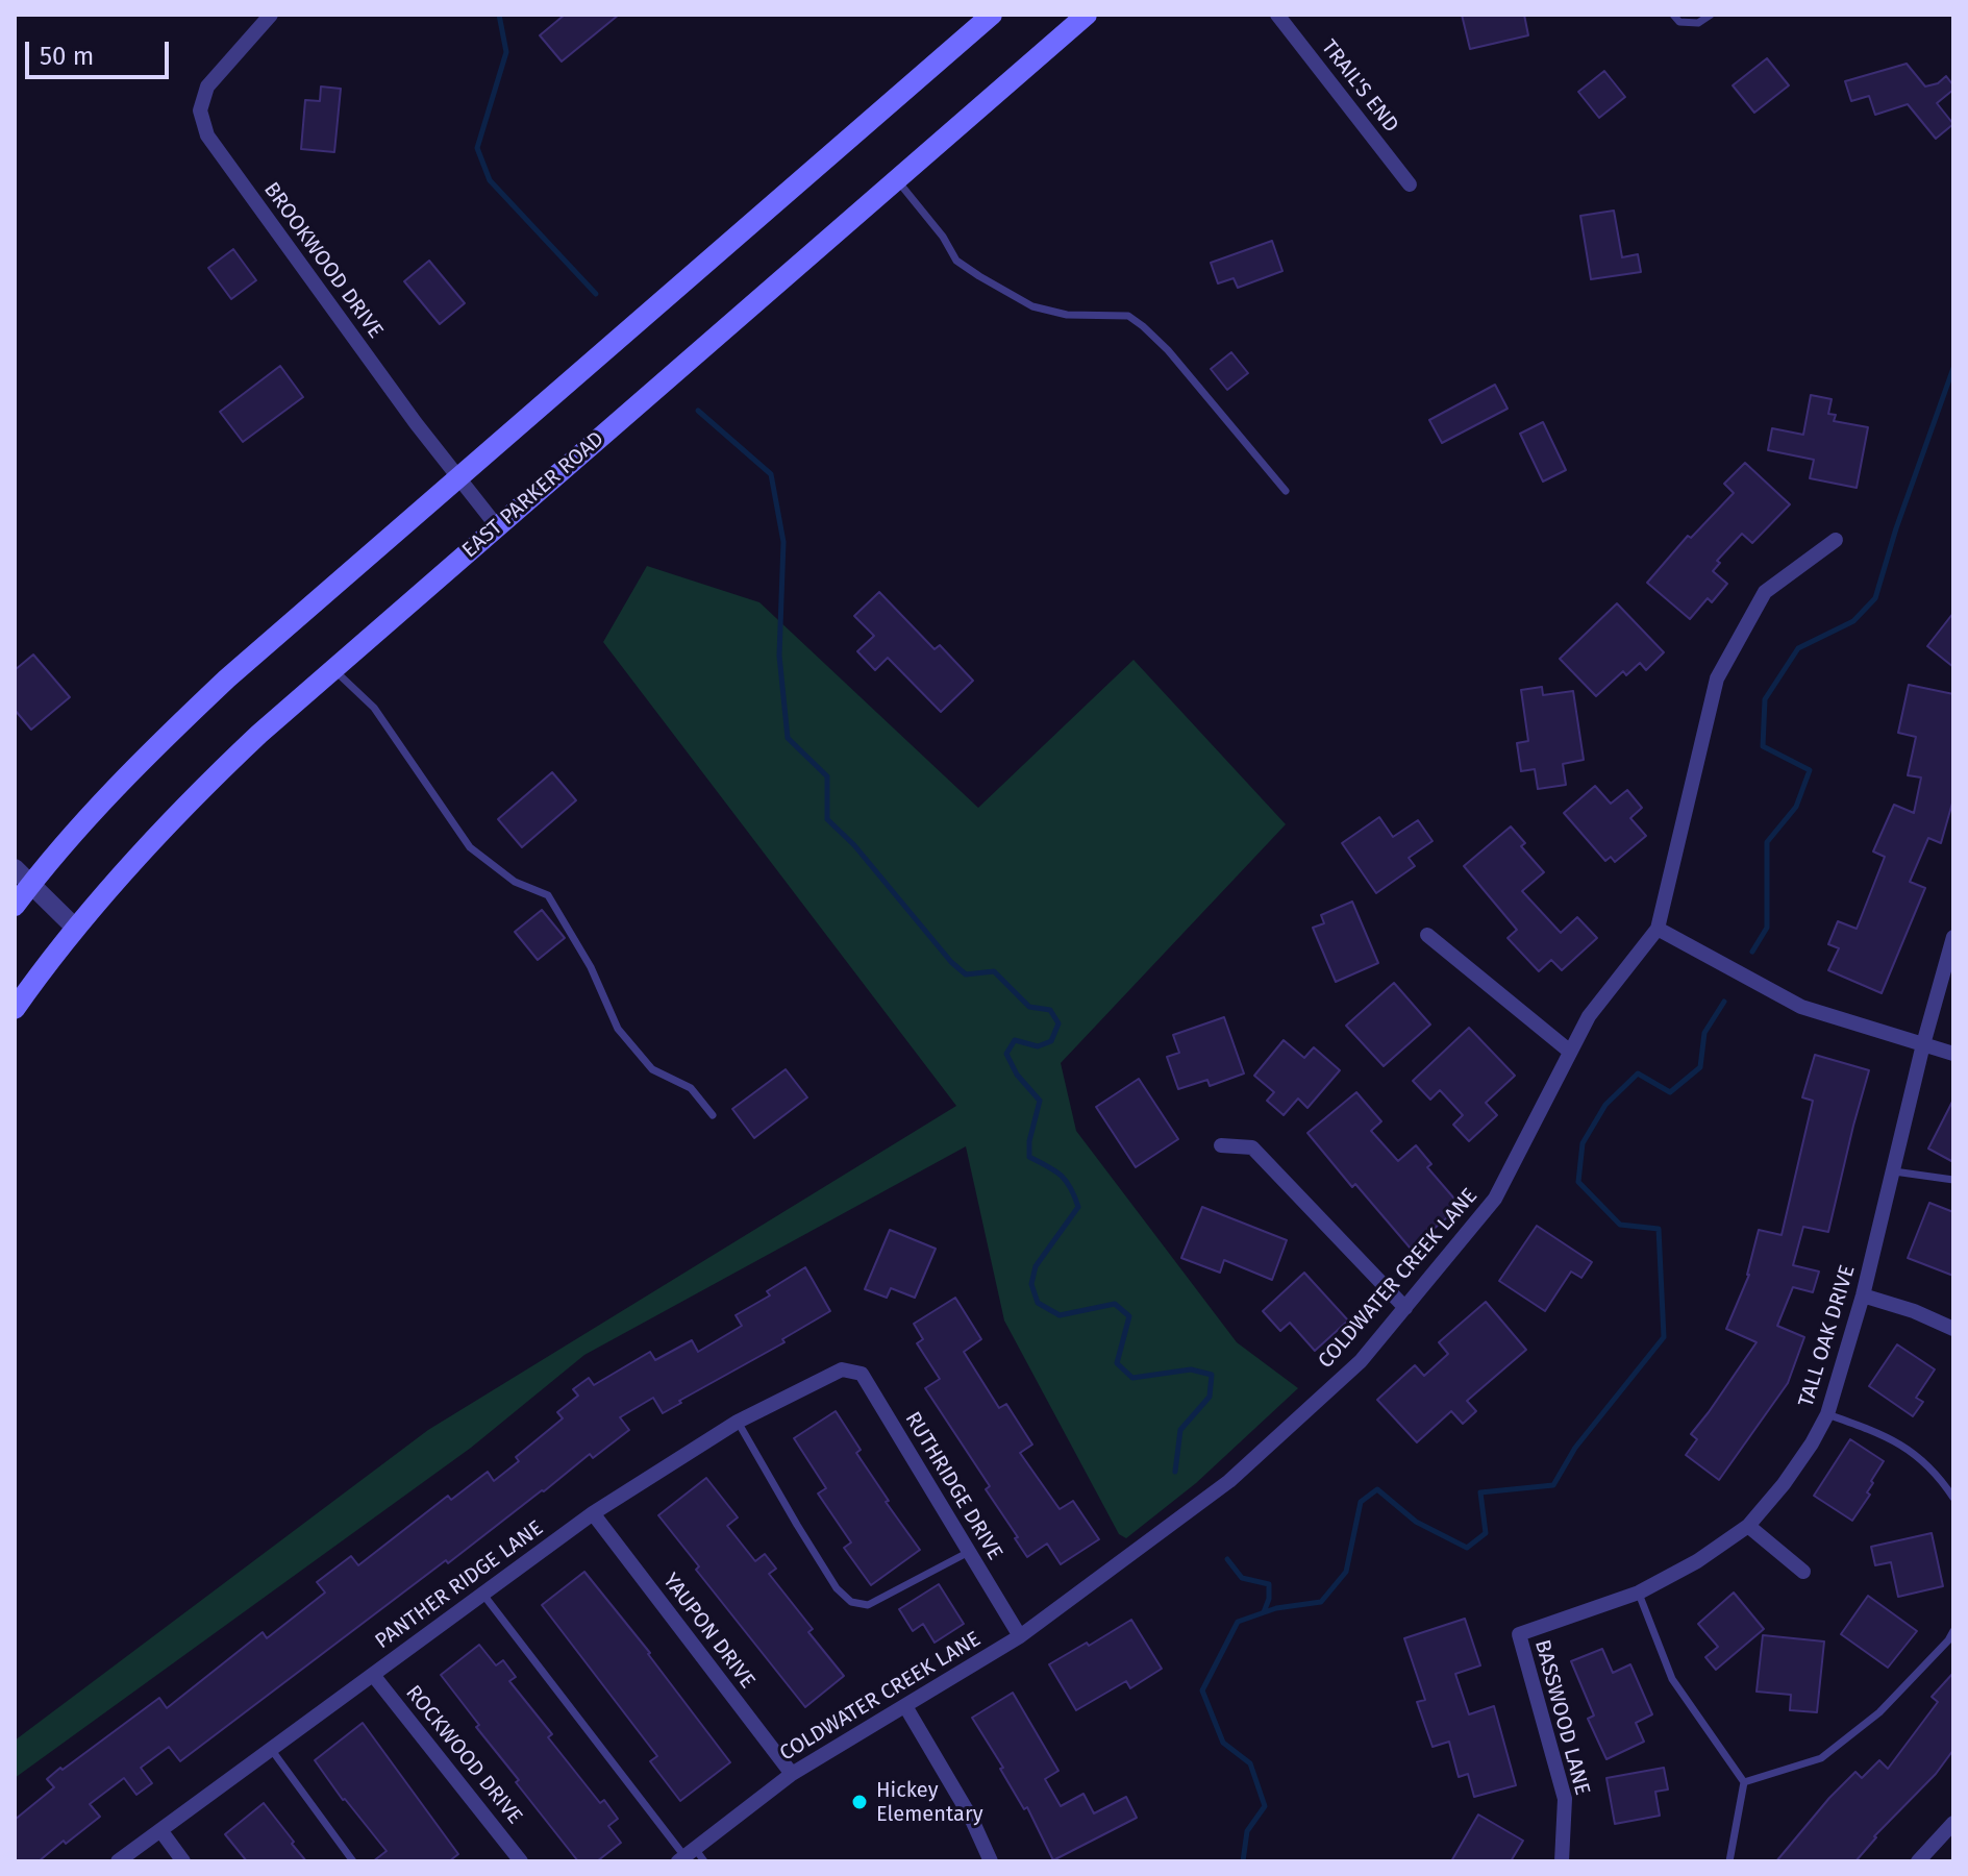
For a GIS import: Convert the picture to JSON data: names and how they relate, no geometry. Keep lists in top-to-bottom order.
{
  "streets": {
    "main road": ["EAST PARKER ROAD"],
    "street": [
      "TRAIL'S END",
      "BROOKWOOD DRIVE",
      "COLDWATER CREEK LANE",
      "TALL OAK DRIVE",
      "RUTHRIDGE DRIVE",
      "PANTHER RIDGE LANE",
      "YAUPON DRIVE",
      "BASSWOOD LANE",
      "ROCKWOOD DRIVE"
    ]
  },
  "crossings": [
    ["BROOKWOOD DRIVE", "EAST PARKER ROAD"],
    ["COLDWATER CREEK LANE", "RUTHRIDGE DRIVE"],
    ["COLDWATER CREEK LANE", "YAUPON DRIVE"],
    ["TALL OAK DRIVE", "BASSWOOD LANE"],
    ["RUTHRIDGE DRIVE", "PANTHER RIDGE LANE"],
    ["PANTHER RIDGE LANE", "YAUPON DRIVE"],
    ["PANTHER RIDGE LANE", "ROCKWOOD DRIVE"]
  ],
  "places": ["Hickey Elementary"],
  "scale_bar": "50 m"
}
